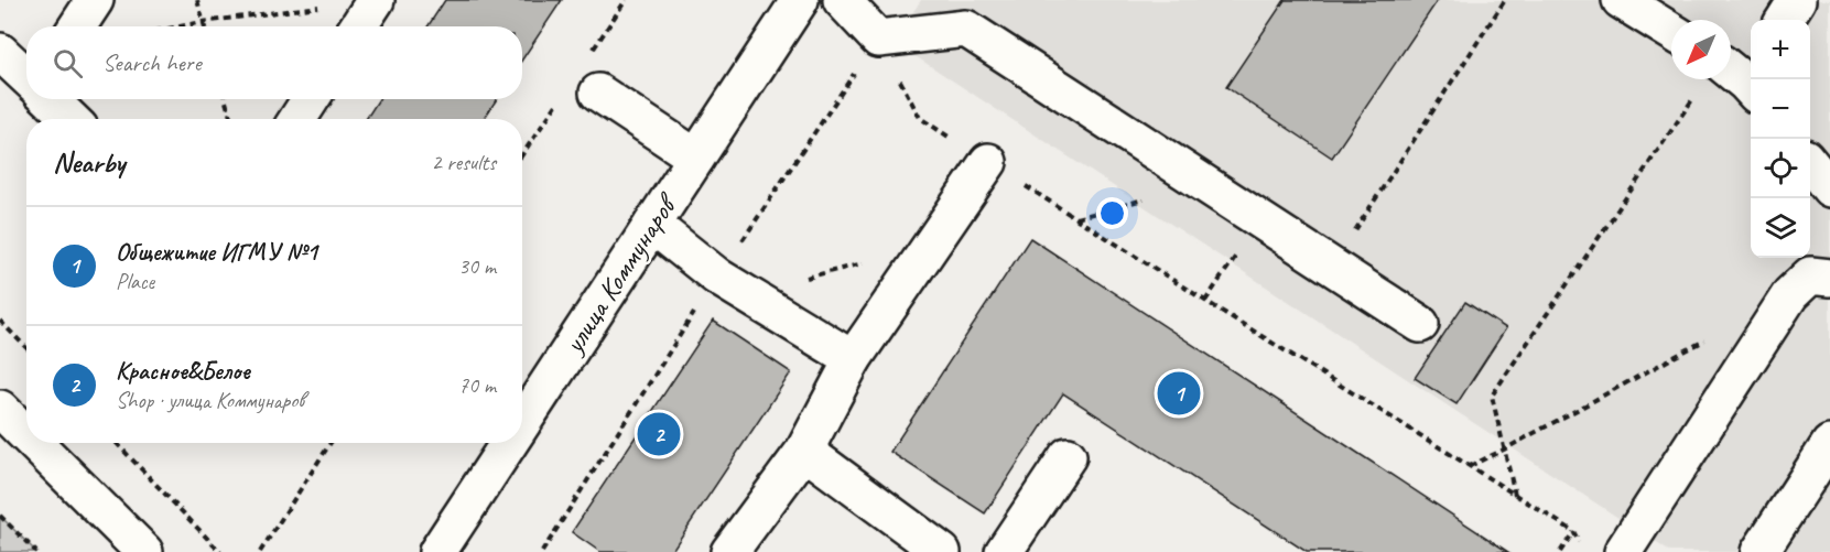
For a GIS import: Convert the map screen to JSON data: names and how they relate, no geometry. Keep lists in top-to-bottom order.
{
  "streets": {
    "street": ["улица Коммунаров"]
  },
  "north": "bottom left",
  "page": {
    "map_buttons": ["+", "−"],
    "search": "Search here",
    "heading": ["Nearby", "2 results"],
    "list": [
      {
        "mark": "1",
        "name": "Общежитие ИГМУ №1",
        "note": "Place",
        "value": "30 m"
      },
      {
        "mark": "2",
        "name": "Красное&Белое",
        "note": "Shop · улица Коммунаров",
        "value": "70 m"
      }
    ],
    "pins": ["1", "2"]
  }
}
